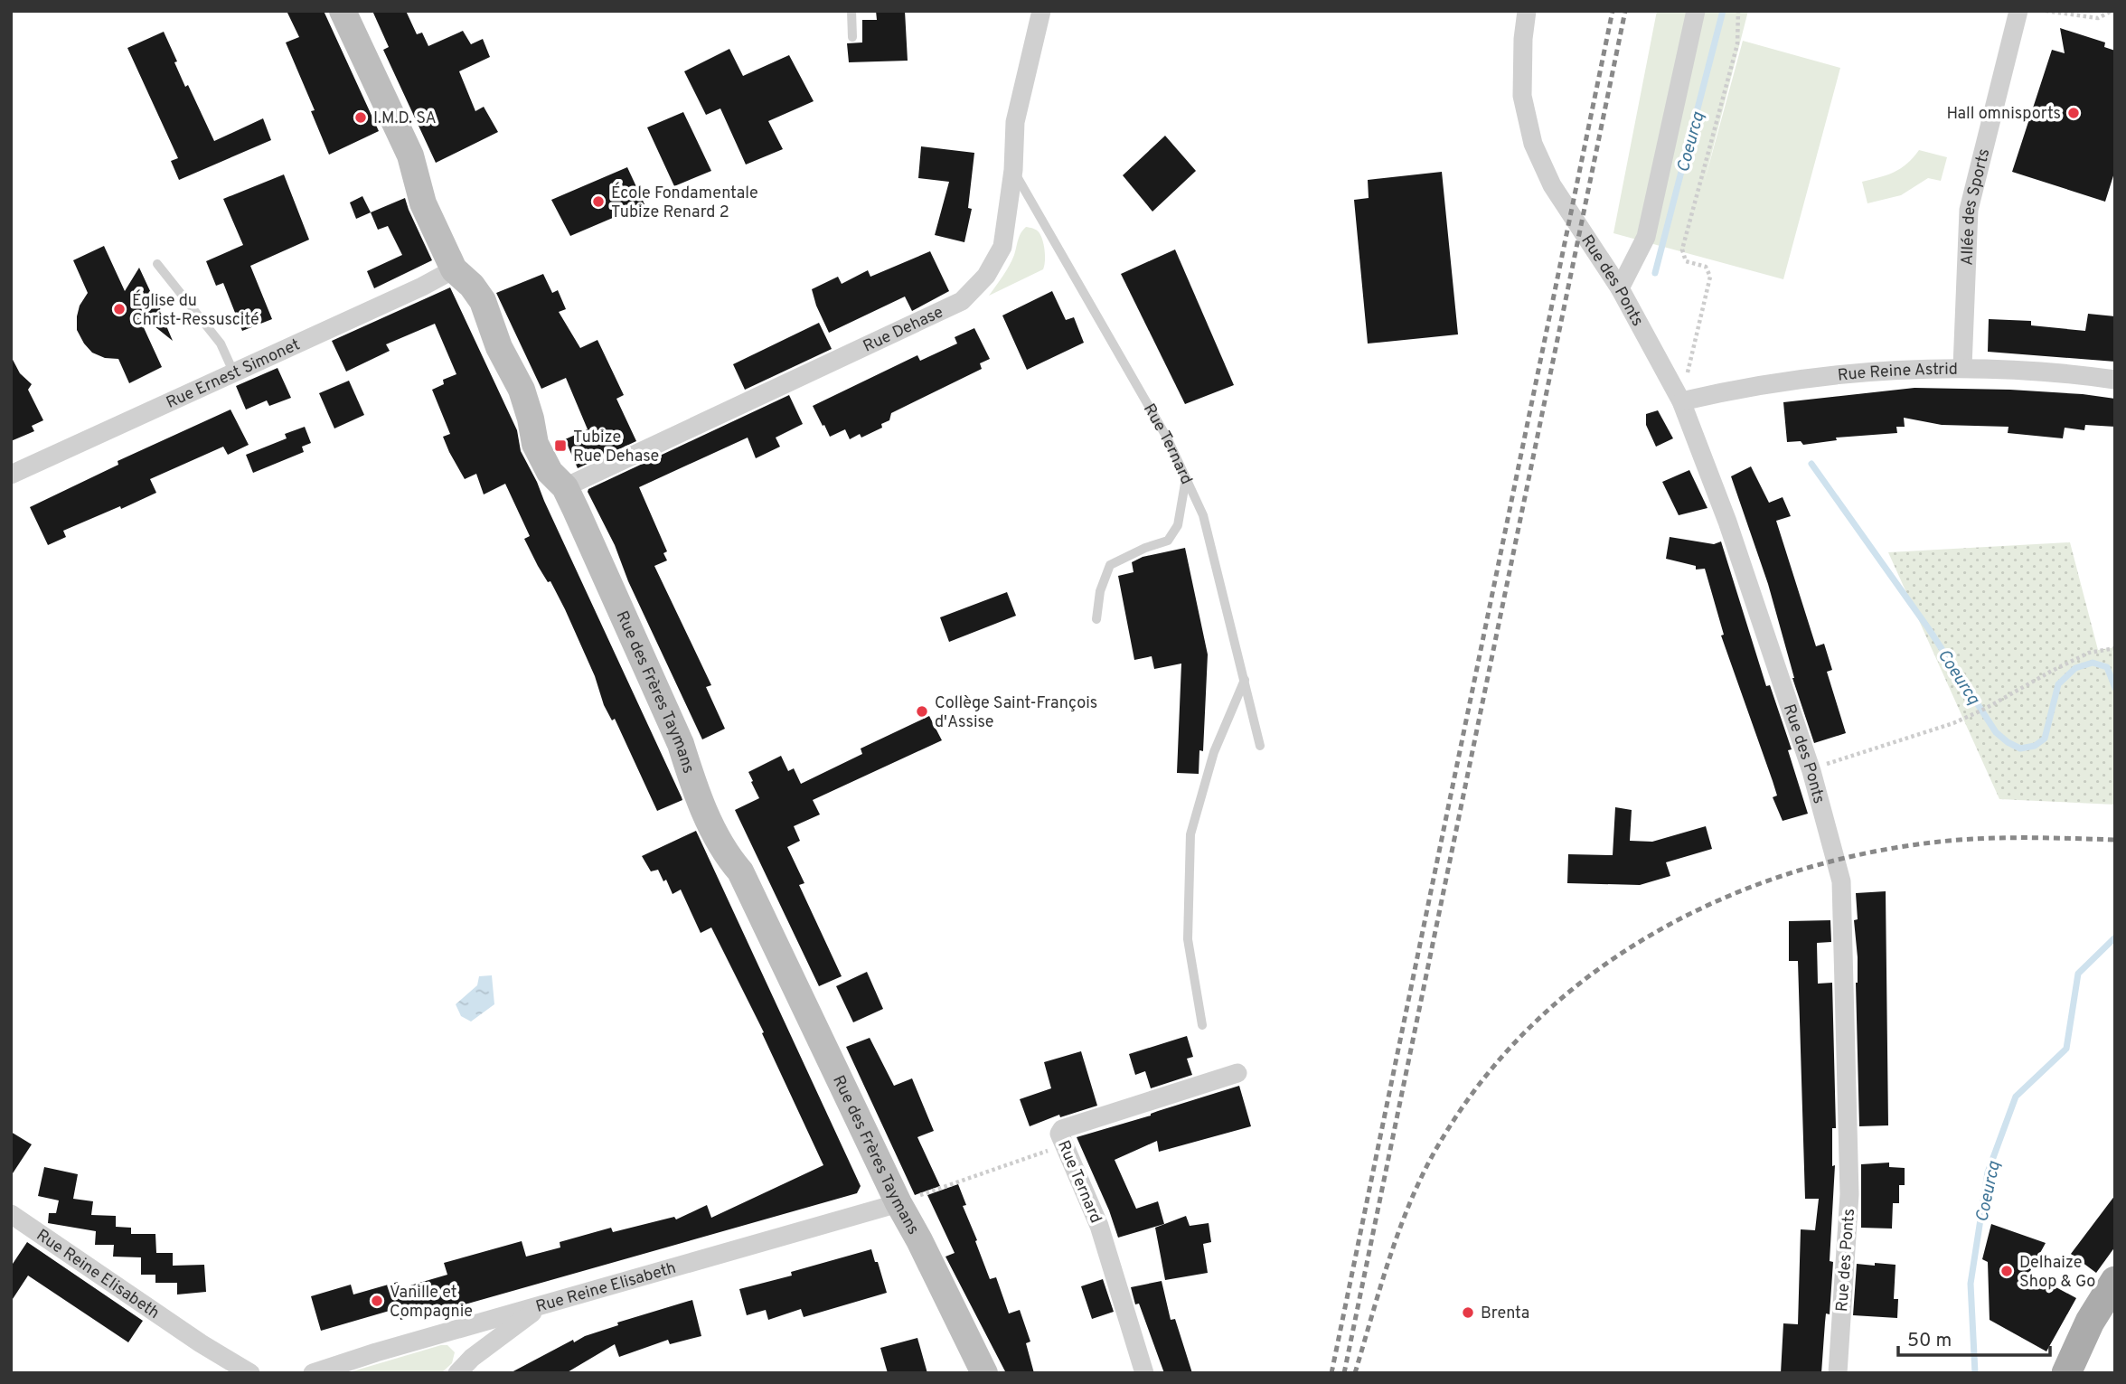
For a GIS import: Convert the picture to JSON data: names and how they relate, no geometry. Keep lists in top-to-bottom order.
{
  "streets": {
    "street": [
      "Allée des Sports",
      "Rue des Ponts",
      "Rue Dehase",
      "Rue Ernest Simonet",
      "Rue Reine Astrid",
      "Rue Ternard",
      "Rue des Frères Taymans",
      "Rue Reine Elisabeth"
    ]
  },
  "crossings": [
    ["Allée des Sports", "Rue Reine Astrid"],
    ["Rue des Ponts", "Rue Reine Astrid"],
    ["Rue Dehase", "Rue Ternard"],
    ["Rue Dehase", "Rue des Frères Taymans"],
    ["Rue Ernest Simonet", "Rue des Frères Taymans"],
    ["Rue des Frères Taymans", "Rue Reine Elisabeth"]
  ],
  "water": ["Coeurcq"],
  "places": {
    "other": [
      "Hall omnisports",
      "I.M.D. SA",
      "École Fondamentale Tubize Renard 2",
      "Église du Christ-Ressuscité",
      "Collège Saint-François d'Assise",
      "Delhaize Shop & Go",
      "Vanille et Compagnie",
      "Brenta"
    ],
    "transit": ["Tubize Rue Dehase"]
  },
  "scale_bar": "50 m"
}
